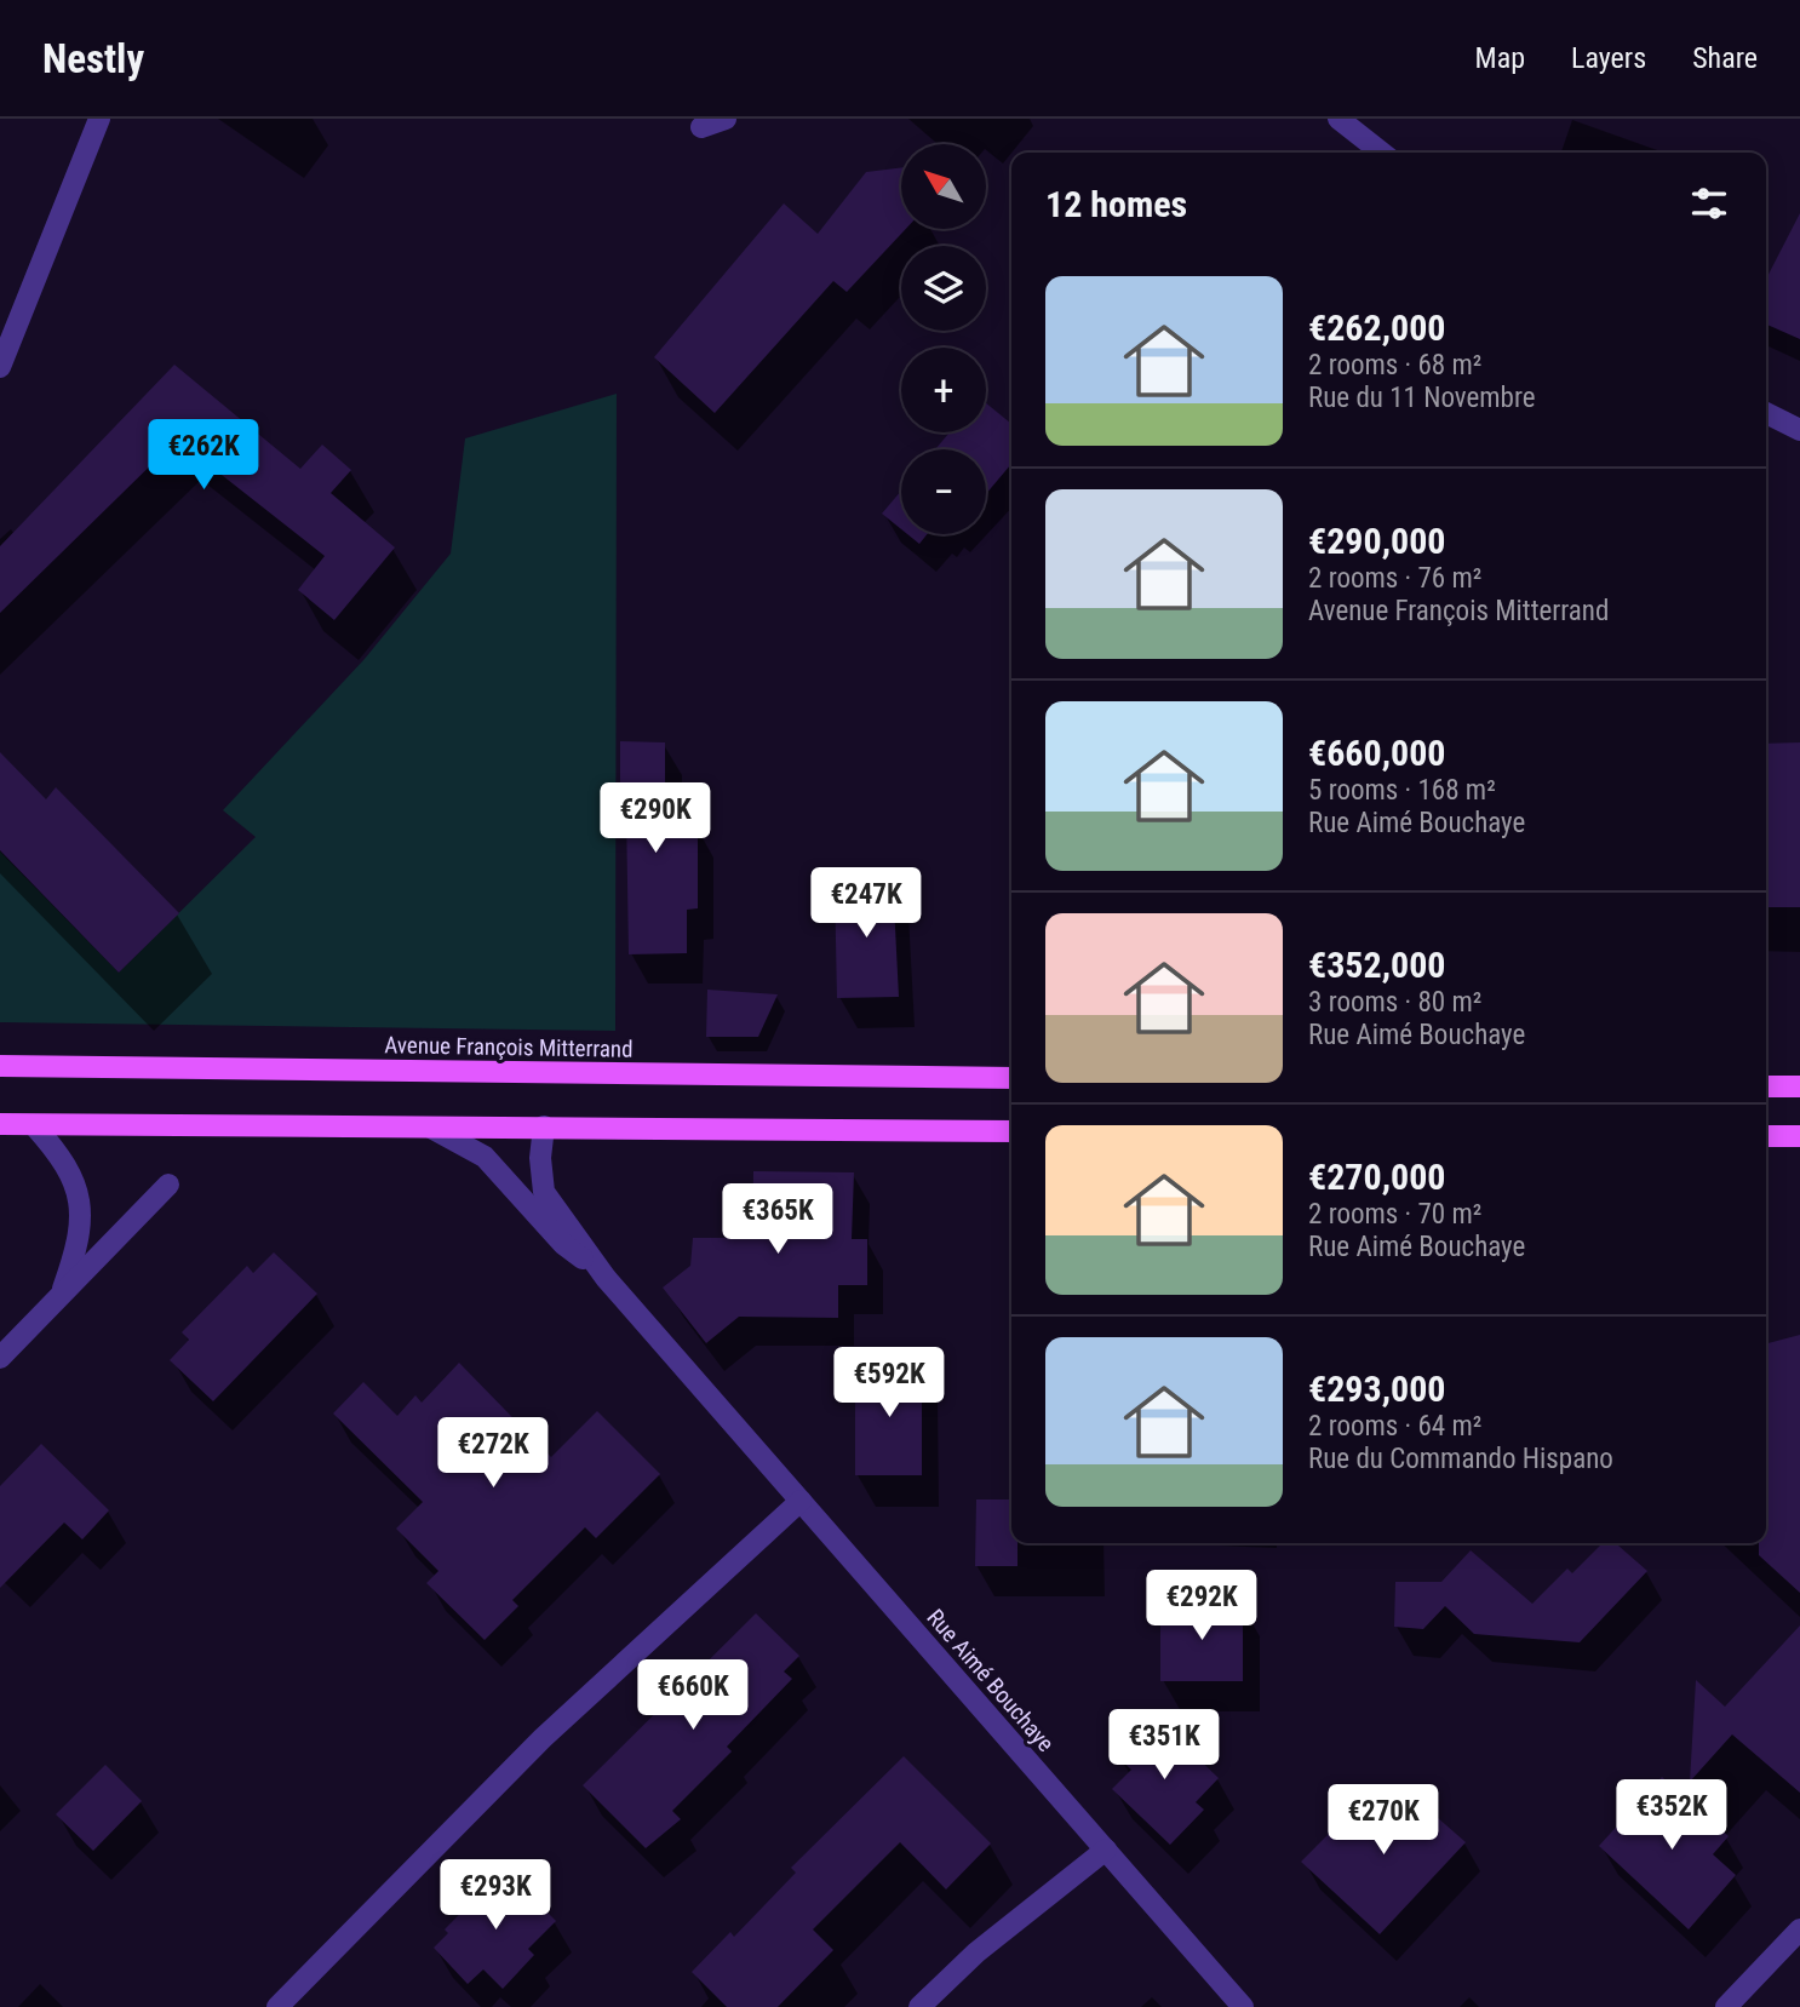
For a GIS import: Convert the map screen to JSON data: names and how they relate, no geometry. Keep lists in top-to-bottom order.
{
  "streets": {
    "main road": ["Avenue François Mitterrand"],
    "street": ["Rue Aimé Bouchaye"]
  },
  "north": "top left",
  "page": {
    "header": "Nestly",
    "nav": ["Map", "Layers", "Share"],
    "map_buttons": ["+", "−"],
    "heading": "12 homes",
    "list": [
      {
        "name": "€262,000",
        "note": "2 rooms · 68 m² · Rue du 11 Novembre"
      },
      {
        "name": "€290,000",
        "note": "2 rooms · 76 m² · Avenue François Mitterrand"
      },
      {
        "name": "€660,000",
        "note": "5 rooms · 168 m² · Rue Aimé Bouchaye"
      },
      {
        "name": "€352,000",
        "note": "3 rooms · 80 m² · Rue Aimé Bouchaye"
      },
      {
        "name": "€270,000",
        "note": "2 rooms · 70 m² · Rue Aimé Bouchaye"
      },
      {
        "name": "€293,000",
        "note": "2 rooms · 64 m² · Rue du Commando Hispano"
      }
    ],
    "price": [
      "€262K",
      "€290K",
      "€247K",
      "€365K",
      "€592K",
      "€272K",
      "€292K",
      "€660K",
      "€351K",
      "€352K",
      "€270K",
      "€293K"
    ]
  }
}
